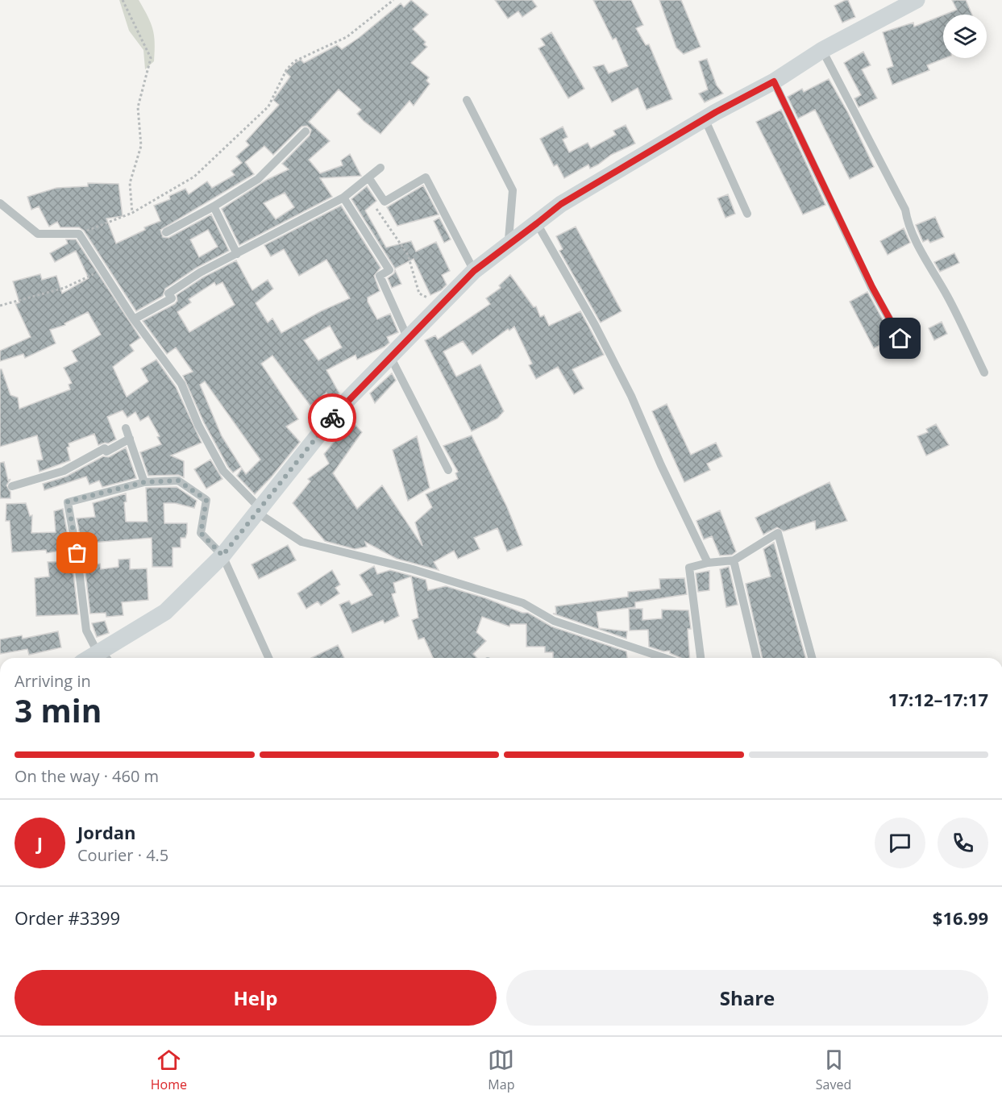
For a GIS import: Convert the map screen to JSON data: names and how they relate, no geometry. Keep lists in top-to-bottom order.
{
  "page": {
    "heading": ["3 min", "Arriving in", "17:12–17:17"],
    "panel": [
      "Jordan",
      "Courier · 4.5",
      "Order #3399",
      "$16.99"
    ],
    "bar": "On the way · 460 m",
    "round": "J",
    "buttons": ["Help", "Share"],
    "tabs": ["Home", "Map", "Saved"]
  }
}
